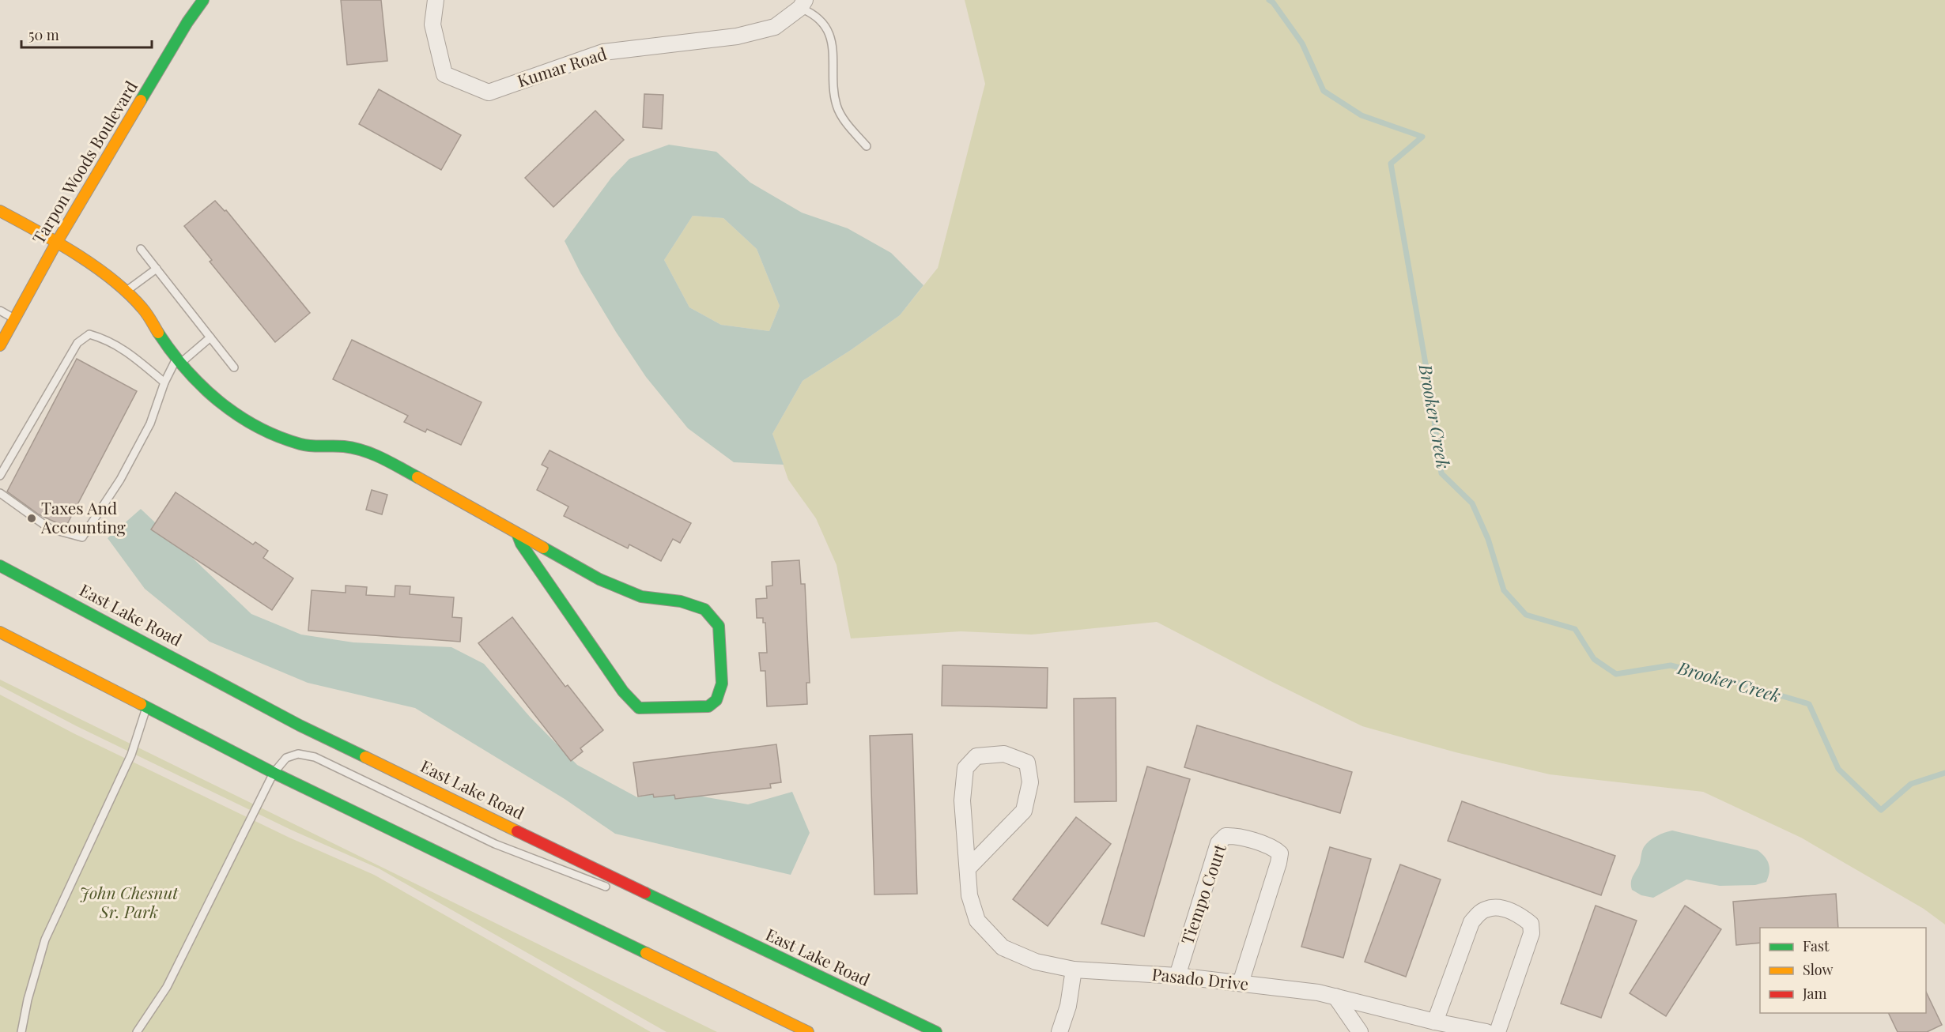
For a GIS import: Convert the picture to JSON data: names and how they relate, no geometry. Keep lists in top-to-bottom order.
{
  "streets": {
    "main road": ["Tarpon Woods Boulevard", "East Lake Road"],
    "street": ["Kumar Road", "Tiempo Court", "Pasado Drive"]
  },
  "crossings": [
    ["Tiempo Court", "Pasado Drive"]
  ],
  "water": ["Brooker Creek"],
  "parks": ["John Chesnut Sr. Park"],
  "places": ["Taxes And Accounting"],
  "legend": ["Fast", "Slow", "Jam"],
  "scale_bar": "50 m"
}
